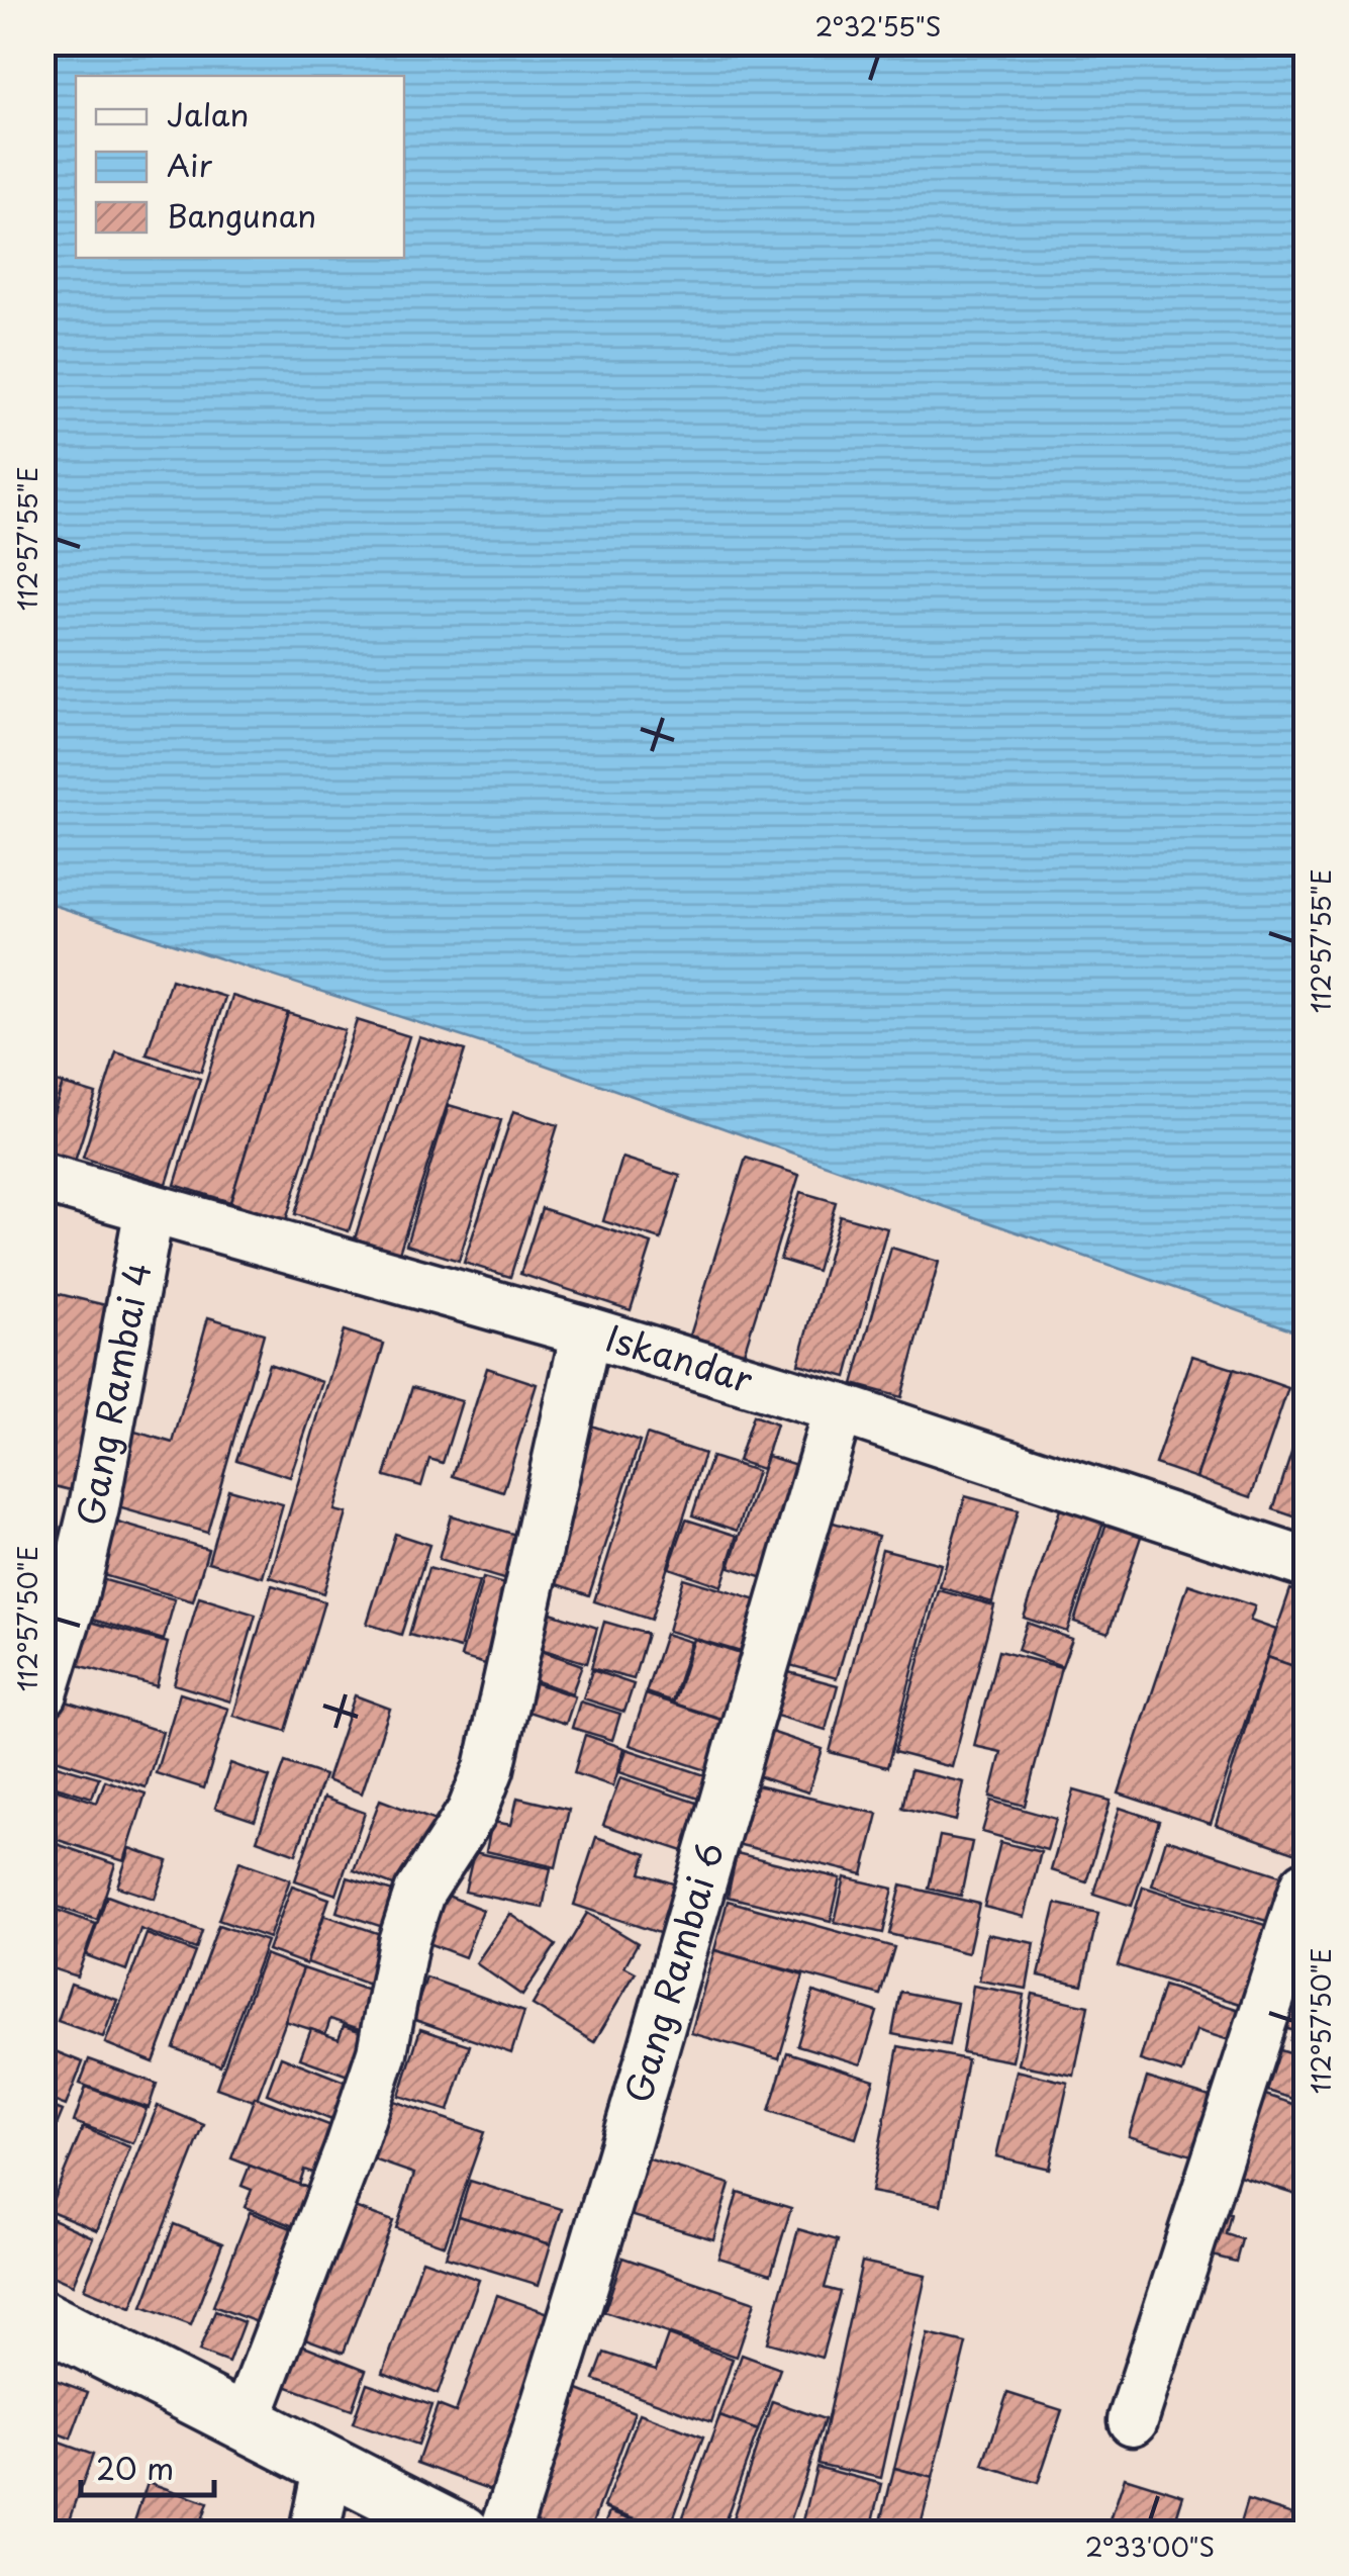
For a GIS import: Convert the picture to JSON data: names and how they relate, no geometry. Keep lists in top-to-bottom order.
{
  "streets": {
    "street": ["Iskandar", "Gang Rambai 4", "Gang Rambai 6"]
  },
  "crossings": [
    ["Iskandar", "Gang Rambai 4"],
    ["Iskandar", "Gang Rambai 6"]
  ],
  "legend": ["Jalan", "Air", "Bangunan"],
  "scale_bar": "20 m",
  "coordinates": [
    "2°32'55\"S",
    "112°57'55\"E",
    "112°57'50\"E",
    "2°33'00\"S"
  ]
}
